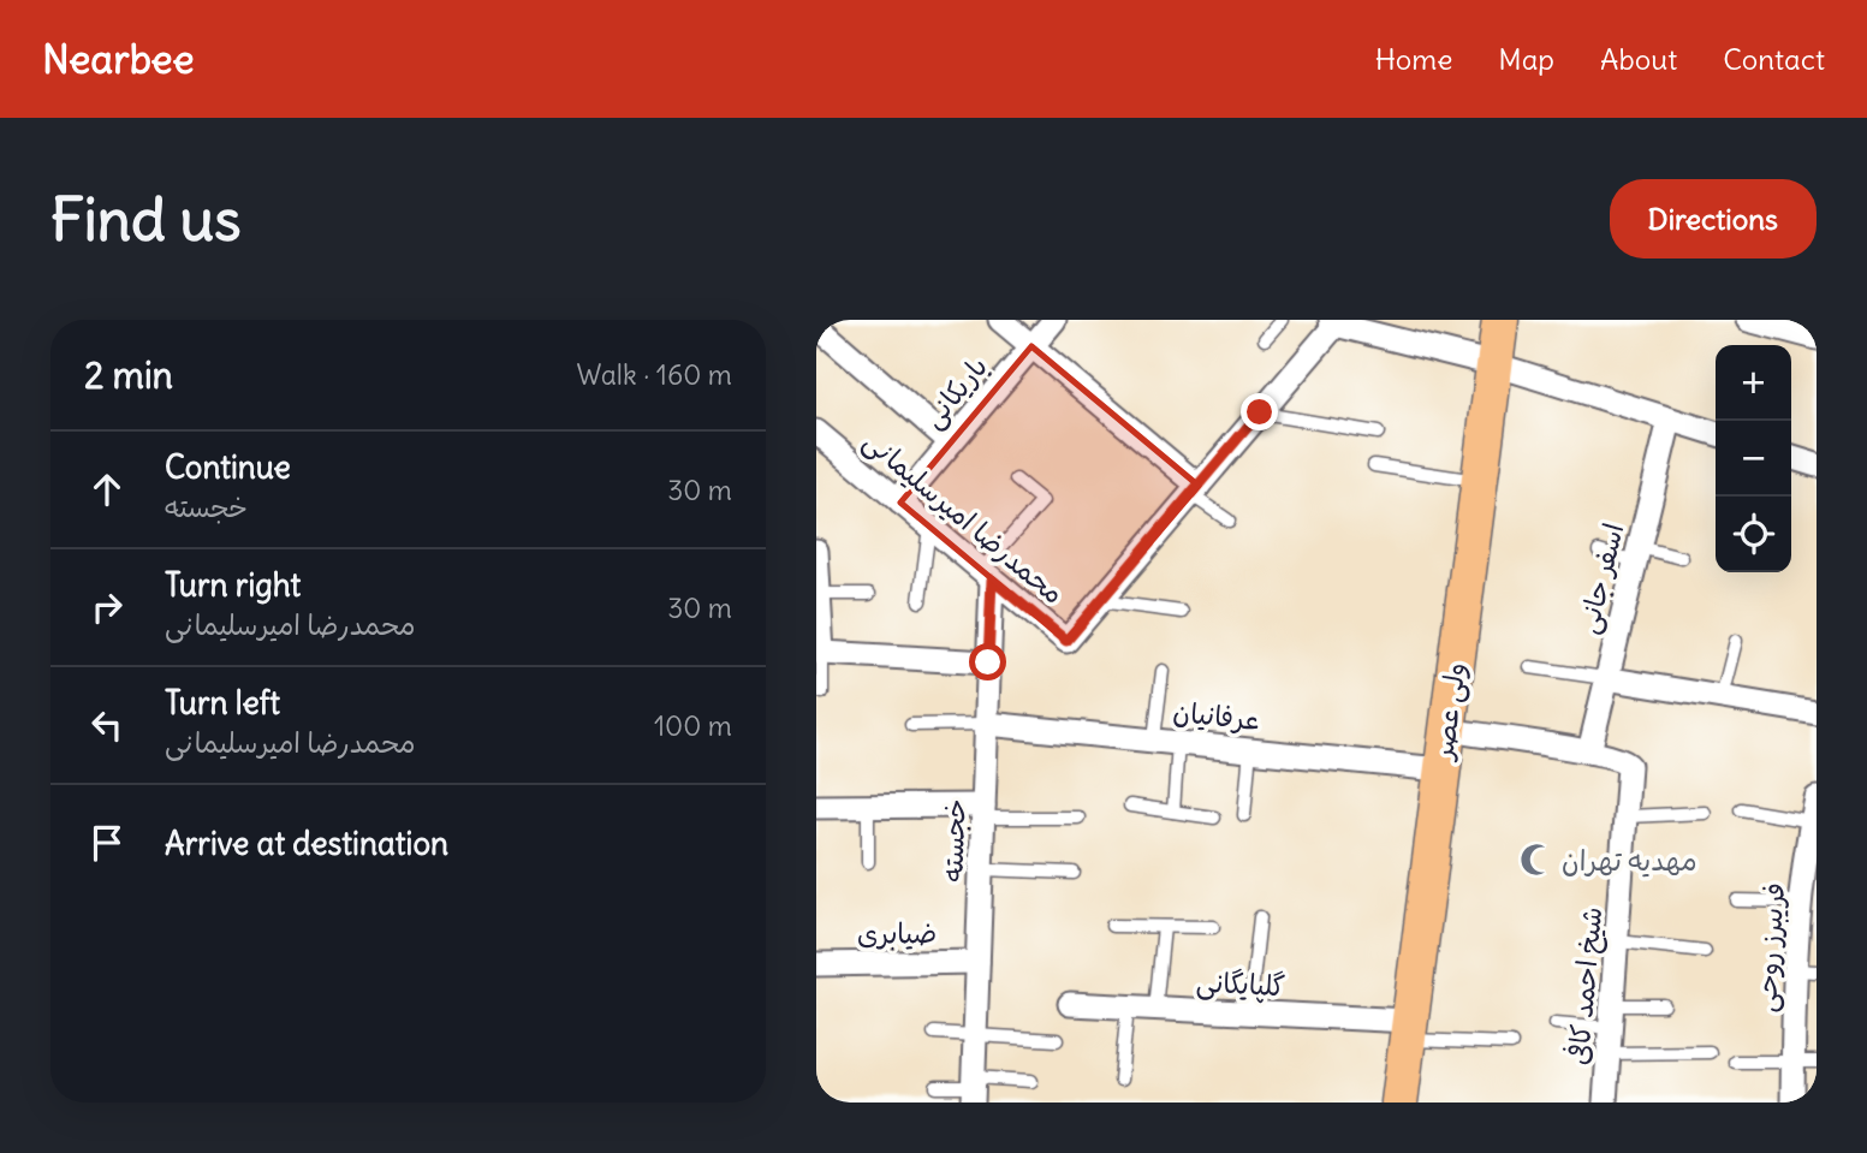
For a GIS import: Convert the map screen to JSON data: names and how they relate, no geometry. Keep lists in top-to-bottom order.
{
  "streets": {
    "main road": ["ولی عصر"],
    "street": [
      "باریکانی",
      "محمدرضا امیرسلیمانی",
      "اسفر جانی",
      "عرفانیان",
      "خجسته",
      "ضیابری",
      "فریبرز روحی",
      "گلپایگانی",
      "شیخ احمد کافی"
    ]
  },
  "crossings": [
    ["باریکانی", "محمدرضا امیرسلیمانی"],
    ["محمدرضا امیرسلیمانی", "خجسته"],
    ["اسفر جانی", "شیخ احمد کافی"],
    ["ولی عصر", "عرفانیان"],
    ["ولی عصر", "گلپایگانی"],
    ["عرفانیان", "خجسته"],
    ["خجسته", "ضیابری"]
  ],
  "places": {
    "mosque": ["مهدیه تهران"]
  },
  "page": {
    "header": "Nearbee",
    "nav": [
      "Home",
      "Map",
      "About",
      "Contact"
    ],
    "buttons": "Directions",
    "title": "Find us",
    "heading": ["2 min", "Walk · 160 m"],
    "map_buttons": ["+", "−"],
    "list": [
      ["Continue", "خجسته", "30 m"],
      ["Turn right", "محمدرضا امیرسلیمانی", "30 m"],
      ["Turn left", "محمدرضا امیرسلیمانی", "100 m"],
      "Arrive at destination"
    ]
  }
}
